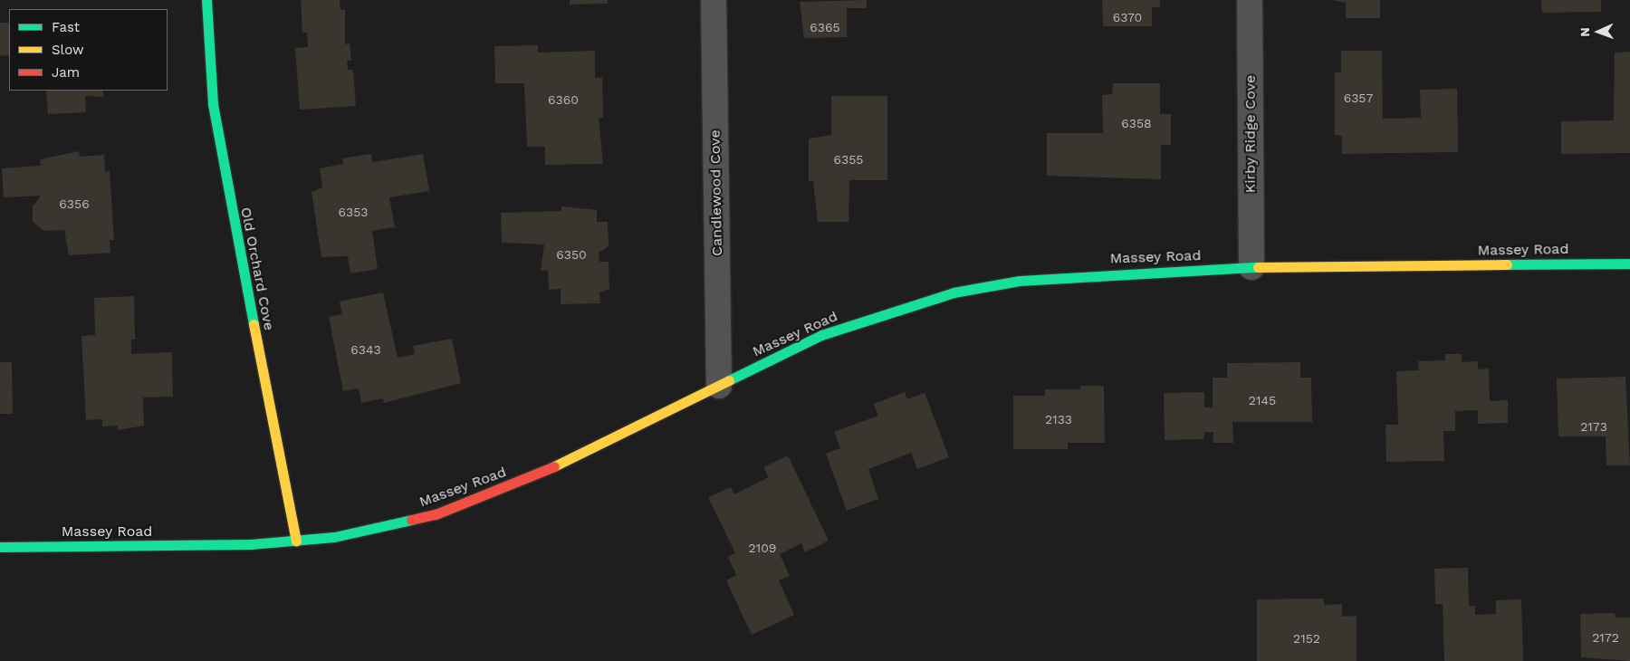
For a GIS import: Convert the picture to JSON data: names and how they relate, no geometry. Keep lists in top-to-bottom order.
{
  "streets": {
    "street": [
      "Kirby Ridge Cove",
      "Candlewood Cove",
      "Massey Road",
      "Old Orchard Cove"
    ]
  },
  "crossings": [
    ["Kirby Ridge Cove", "Massey Road"],
    ["Candlewood Cove", "Massey Road"],
    ["Massey Road", "Old Orchard Cove"]
  ],
  "house_numbers": [
    "6370",
    "6365",
    "6357",
    "6360",
    "6358",
    "6355",
    "6356",
    "6353",
    "6350",
    "6343",
    "2145",
    "2133",
    "2173",
    "2109",
    "2172",
    "2152"
  ],
  "legend": ["Fast", "Slow", "Jam"],
  "north": "left"
}
